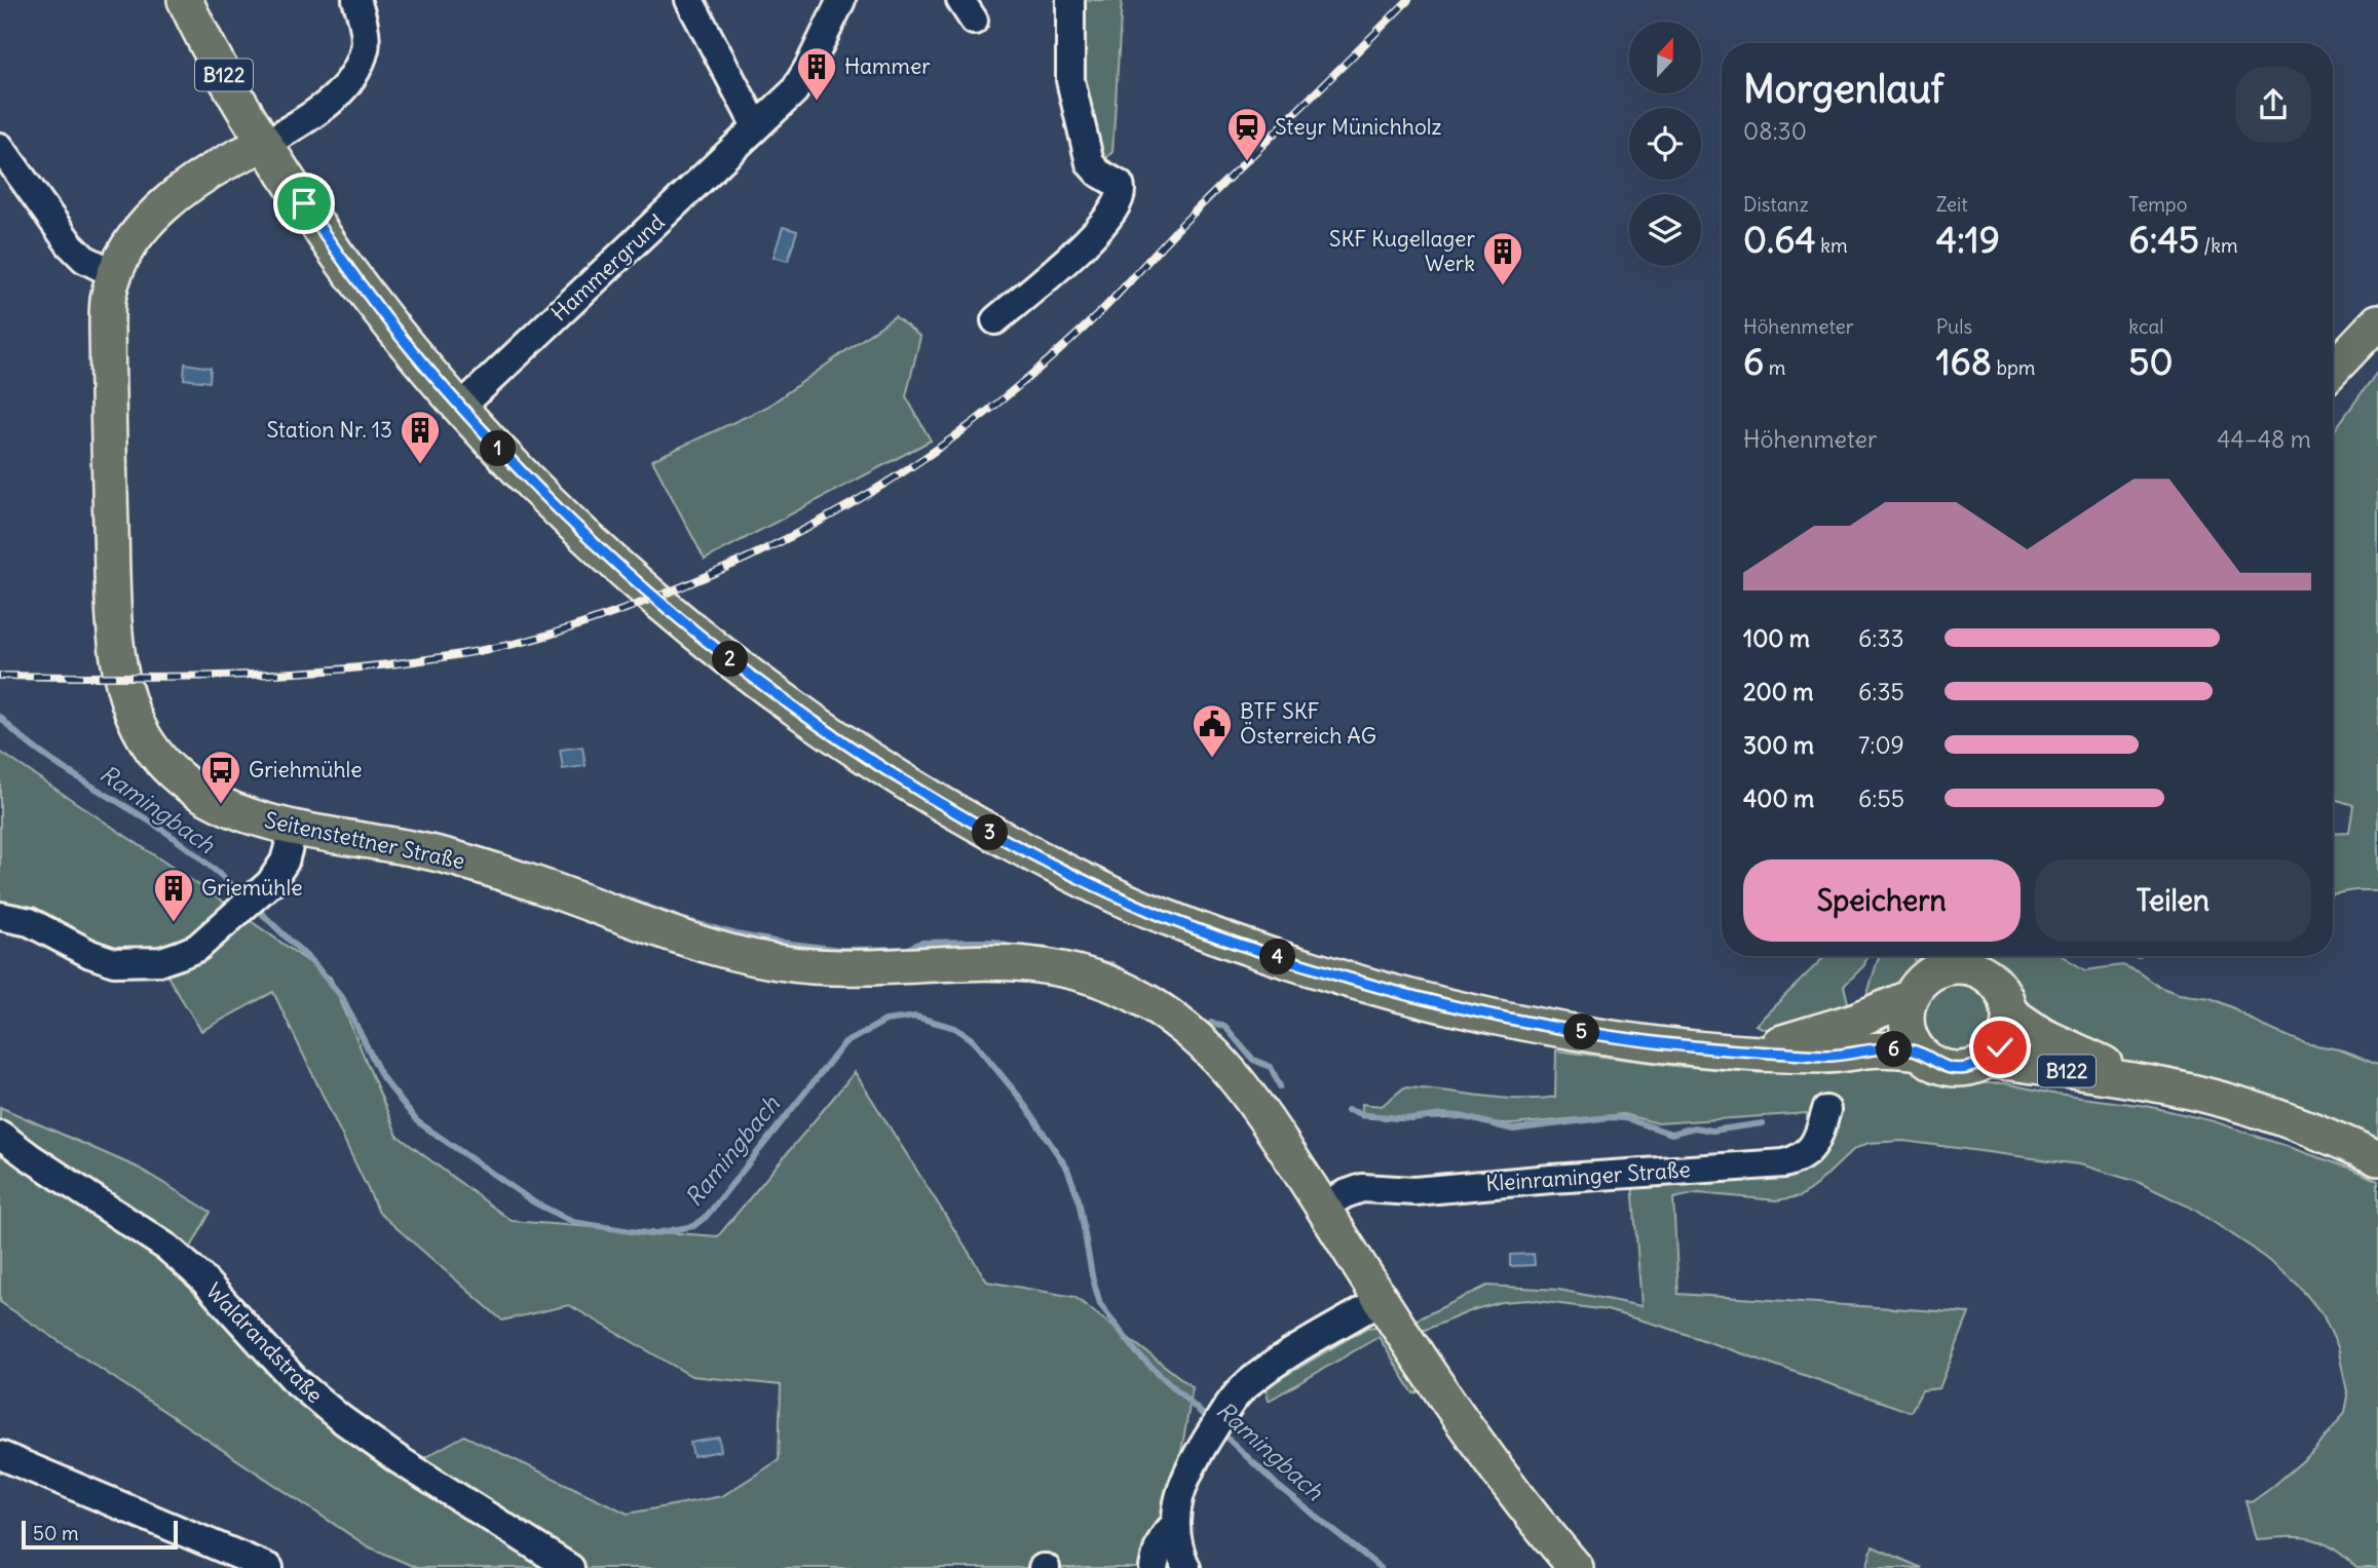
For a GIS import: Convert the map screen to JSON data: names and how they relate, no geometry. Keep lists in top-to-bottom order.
{
  "streets": {
    "main road": ["B122", "Seitenstettner Straße"],
    "street": ["Hammergrund", "Kleinraminger Straße", "Waldrandstraße"]
  },
  "crossings": [
    ["B122", "Hammergrund"],
    ["B122", "Seitenstettner Straße"],
    ["Seitenstettner Straße", "Kleinraminger Straße"]
  ],
  "water": ["Ramingbach"],
  "places": {
    "building": [
      "Hammer",
      "SKF Kugellager Werk",
      "Station Nr. 13",
      "Griemühle"
    ],
    "station": ["Steyr Münichholz"],
    "public building": ["BTF SKF Österreich AG"],
    "bus stop": ["Griehmühle"]
  },
  "scale_bar": "50 m",
  "north": "top",
  "page": {
    "heading": ["Morgenlauf", "08:30"],
    "stats": [
      ["Distanz", "0.64 km"],
      ["Zeit", "4:19"],
      ["Tempo", "6:45 /km"],
      ["Höhenmeter", "6 m"],
      ["Puls", "168 bpm"],
      ["kcal", "50"]
    ],
    "chart": ["Höhenmeter", "44–48 m"],
    "pins": [
      "1",
      "2",
      "3",
      "4",
      "5",
      "6"
    ],
    "list": [
      {
        "name": "100 m",
        "note": "6:33"
      },
      {
        "name": "200 m",
        "note": "6:35"
      },
      {
        "name": "300 m",
        "note": "7:09"
      },
      {
        "name": "400 m",
        "note": "6:55"
      }
    ],
    "buttons": ["Speichern", "Teilen"],
    "scale": "50 m"
  }
}
